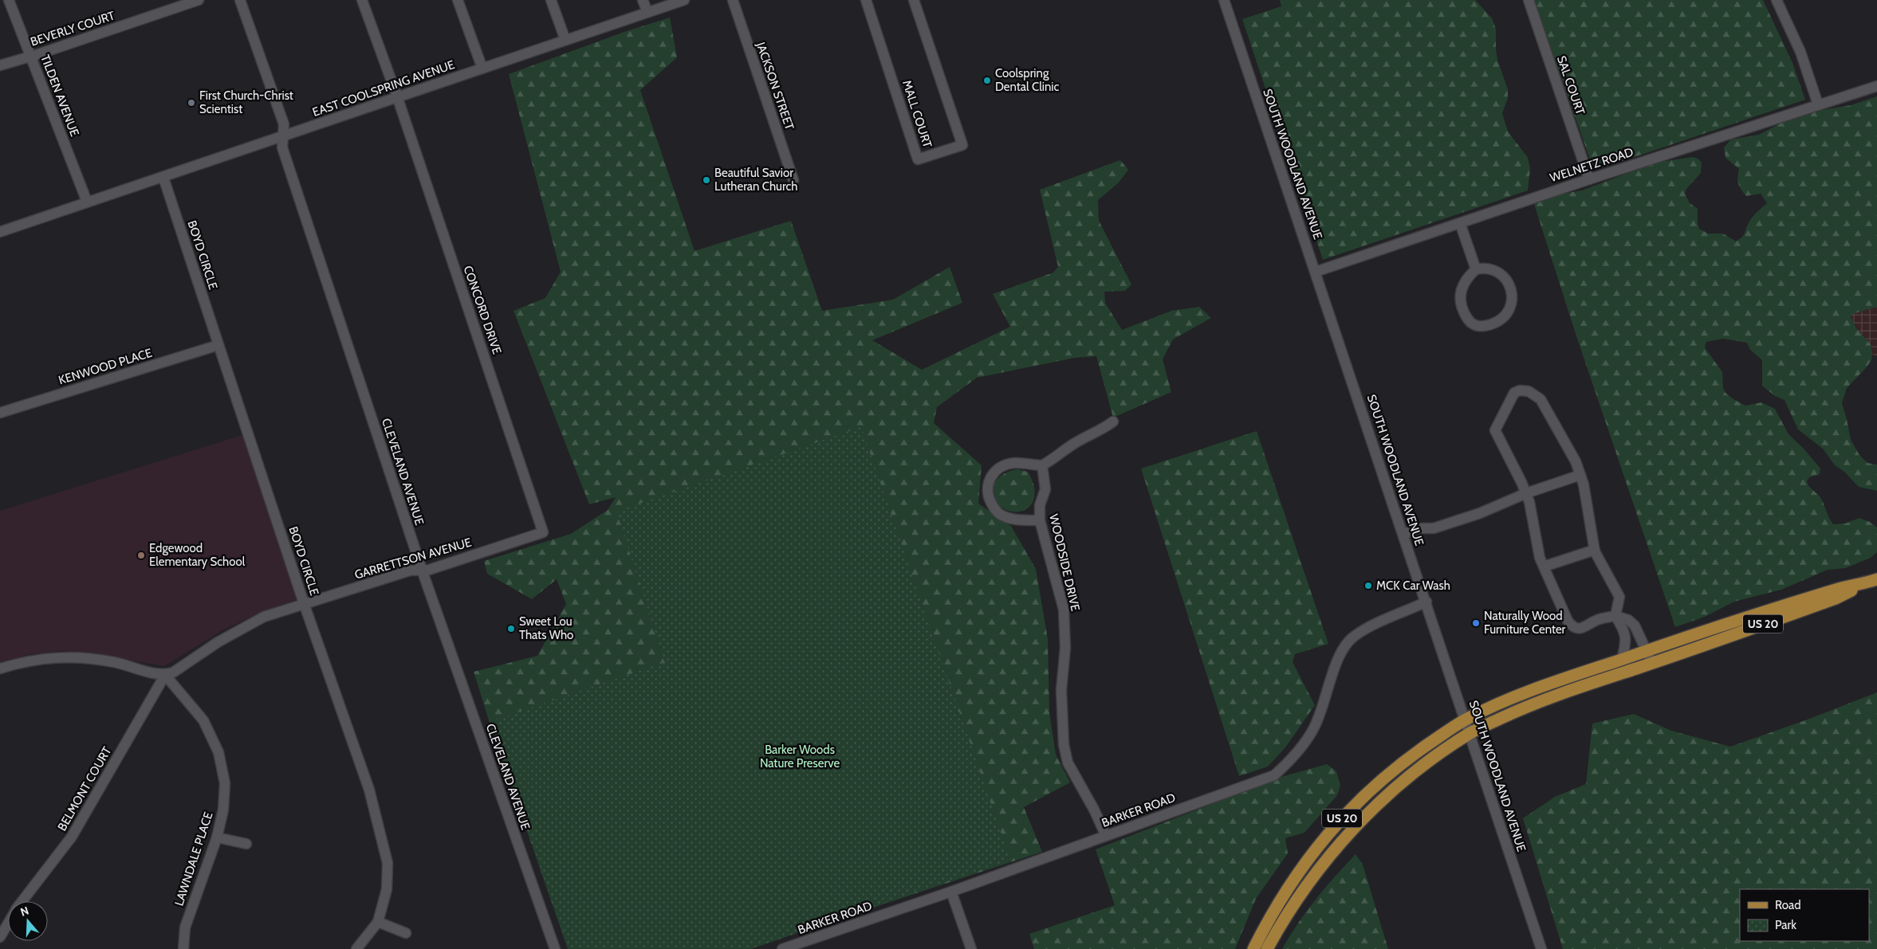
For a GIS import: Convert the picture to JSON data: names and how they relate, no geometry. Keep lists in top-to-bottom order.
{
  "streets": {
    "main road": ["US 20"],
    "street": [
      "BEVERLY COURT",
      "SAL COURT",
      "JACKSON STREET",
      "EAST COOLSPRING AVENUE",
      "TILDEN AVENUE",
      "MALL COURT",
      "SOUTH WOODLAND AVENUE",
      "WELNETZ ROAD",
      "BOYD CIRCLE",
      "CONCORD DRIVE",
      "KENWOOD PLACE",
      "CLEVELAND AVENUE",
      "GARRETTSON AVENUE",
      "WOODSIDE DRIVE",
      "BELMONT COURT",
      "BARKER ROAD",
      "LAWNDALE PLACE"
    ]
  },
  "crossings": [
    ["BEVERLY COURT", "TILDEN AVENUE"],
    ["SAL COURT", "WELNETZ ROAD"],
    ["EAST COOLSPRING AVENUE", "TILDEN AVENUE"],
    ["EAST COOLSPRING AVENUE", "BOYD CIRCLE"],
    ["EAST COOLSPRING AVENUE", "CONCORD DRIVE"],
    ["EAST COOLSPRING AVENUE", "CLEVELAND AVENUE"],
    ["SOUTH WOODLAND AVENUE", "WELNETZ ROAD"],
    ["SOUTH WOODLAND AVENUE", "US 20"],
    ["SOUTH WOODLAND AVENUE", "BARKER ROAD"],
    ["BOYD CIRCLE", "KENWOOD PLACE"],
    ["BOYD CIRCLE", "GARRETTSON AVENUE"],
    ["CONCORD DRIVE", "GARRETTSON AVENUE"],
    ["CLEVELAND AVENUE", "GARRETTSON AVENUE"],
    ["GARRETTSON AVENUE", "BELMONT COURT"],
    ["GARRETTSON AVENUE", "LAWNDALE PLACE"],
    ["WOODSIDE DRIVE", "BARKER ROAD"],
    ["BELMONT COURT", "LAWNDALE PLACE"]
  ],
  "parks": ["Barker Woods Nature Preserve"],
  "places": [
    "Coolspring Dental Clinic",
    "First Church-Christ Scientist",
    "Beautiful Savior Lutheran Church",
    "Edgewood Elementary School",
    "MCK Car Wash",
    "Naturally Wood Furniture Center",
    "Sweet Lou Thats Who"
  ],
  "legend": ["Road", "Park"],
  "north": "top"
}
